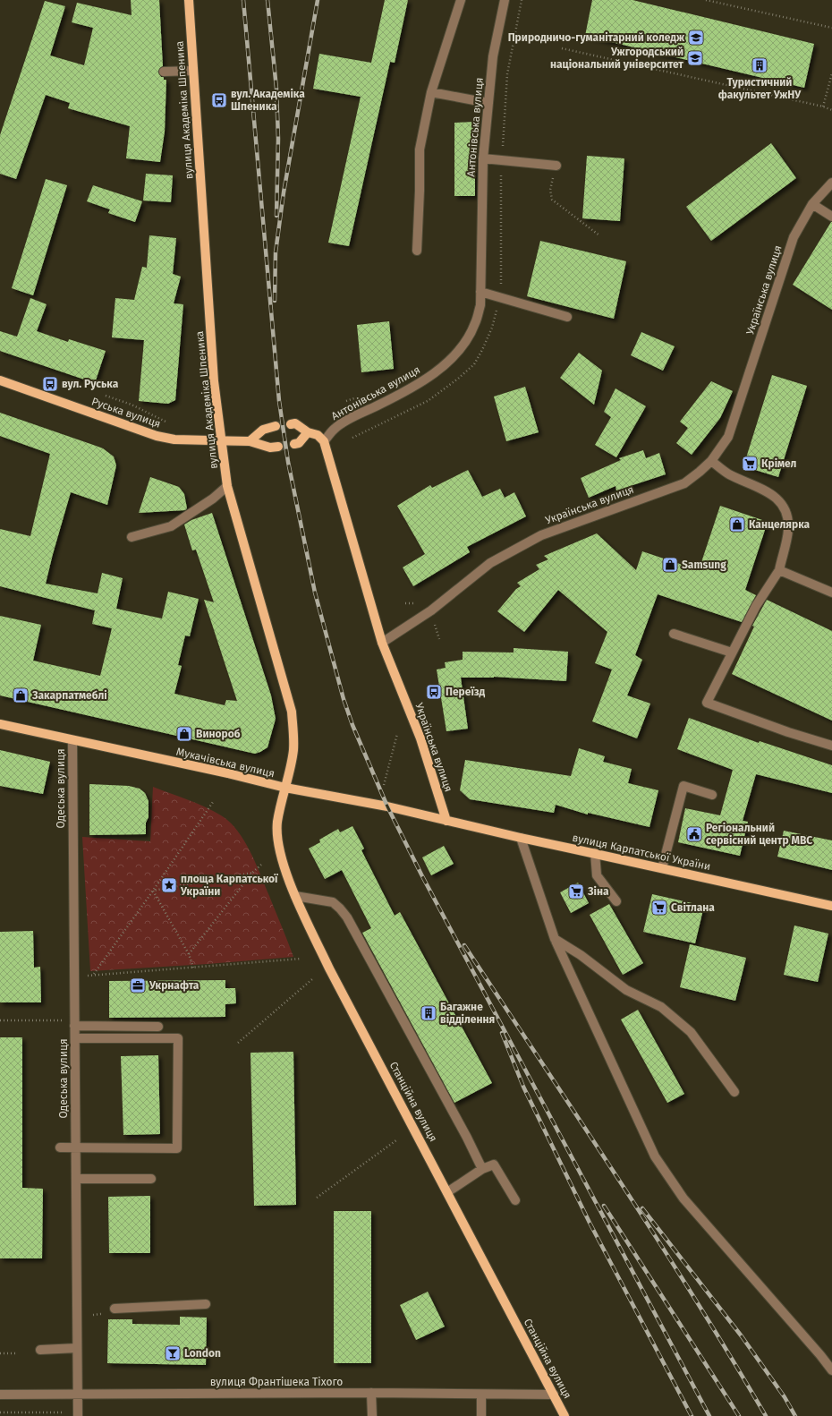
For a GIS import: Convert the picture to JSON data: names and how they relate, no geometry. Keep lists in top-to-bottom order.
{
  "streets": {
    "main road": [
      "вулиця Академіка Шпеника",
      "Українська вулиця",
      "Руська вулиця",
      "Мукачівська вулиця",
      "вулиця Карпатської України",
      "Станційна вулиця"
    ],
    "street": ["Антонівська вулиця", "Одеська вулиця", "вулиця Франтішека Тіхого"]
  },
  "crossings": [
    ["вулиця Академіка Шпеника", "Руська вулиця"],
    ["вулиця Академіка Шпеника", "Мукачівська вулиця"],
    ["вулиця Академіка Шпеника", "Станційна вулиця"],
    ["Українська вулиця", "Мукачівська вулиця"],
    ["Українська вулиця", "вулиця Карпатської України"],
    ["Мукачівська вулиця", "Одеська вулиця"],
    ["Мукачівська вулиця", "вулиця Карпатської України"],
    ["Мукачівська вулиця", "Станційна вулиця"],
    ["Одеська вулиця", "вулиця Франтішека Тіхого"],
    ["Станційна вулиця", "вулиця Франтішека Тіхого"]
  ],
  "places": {
    "school or university": ["Природничо-гуманітарний коледж", "Ужгородський національний університет"],
    "building": ["Туристичний факультет УжНУ", "Багажне відділення"],
    "bus stop": ["вул. Академіка Шпеника", "вул. Руська", "Переїзд"],
    "supermarket": ["Крімел", "Зіна", "Світлана"],
    "shop": [
      "Канцелярка",
      "Samsung",
      "Закарпатмеблі",
      "Винороб"
    ],
    "public building": ["Регіональний сервісний центр МВС"],
    "place": ["площа Карпатської України"],
    "office": ["Укрнафта"],
    "bar": ["London"]
  }
}
